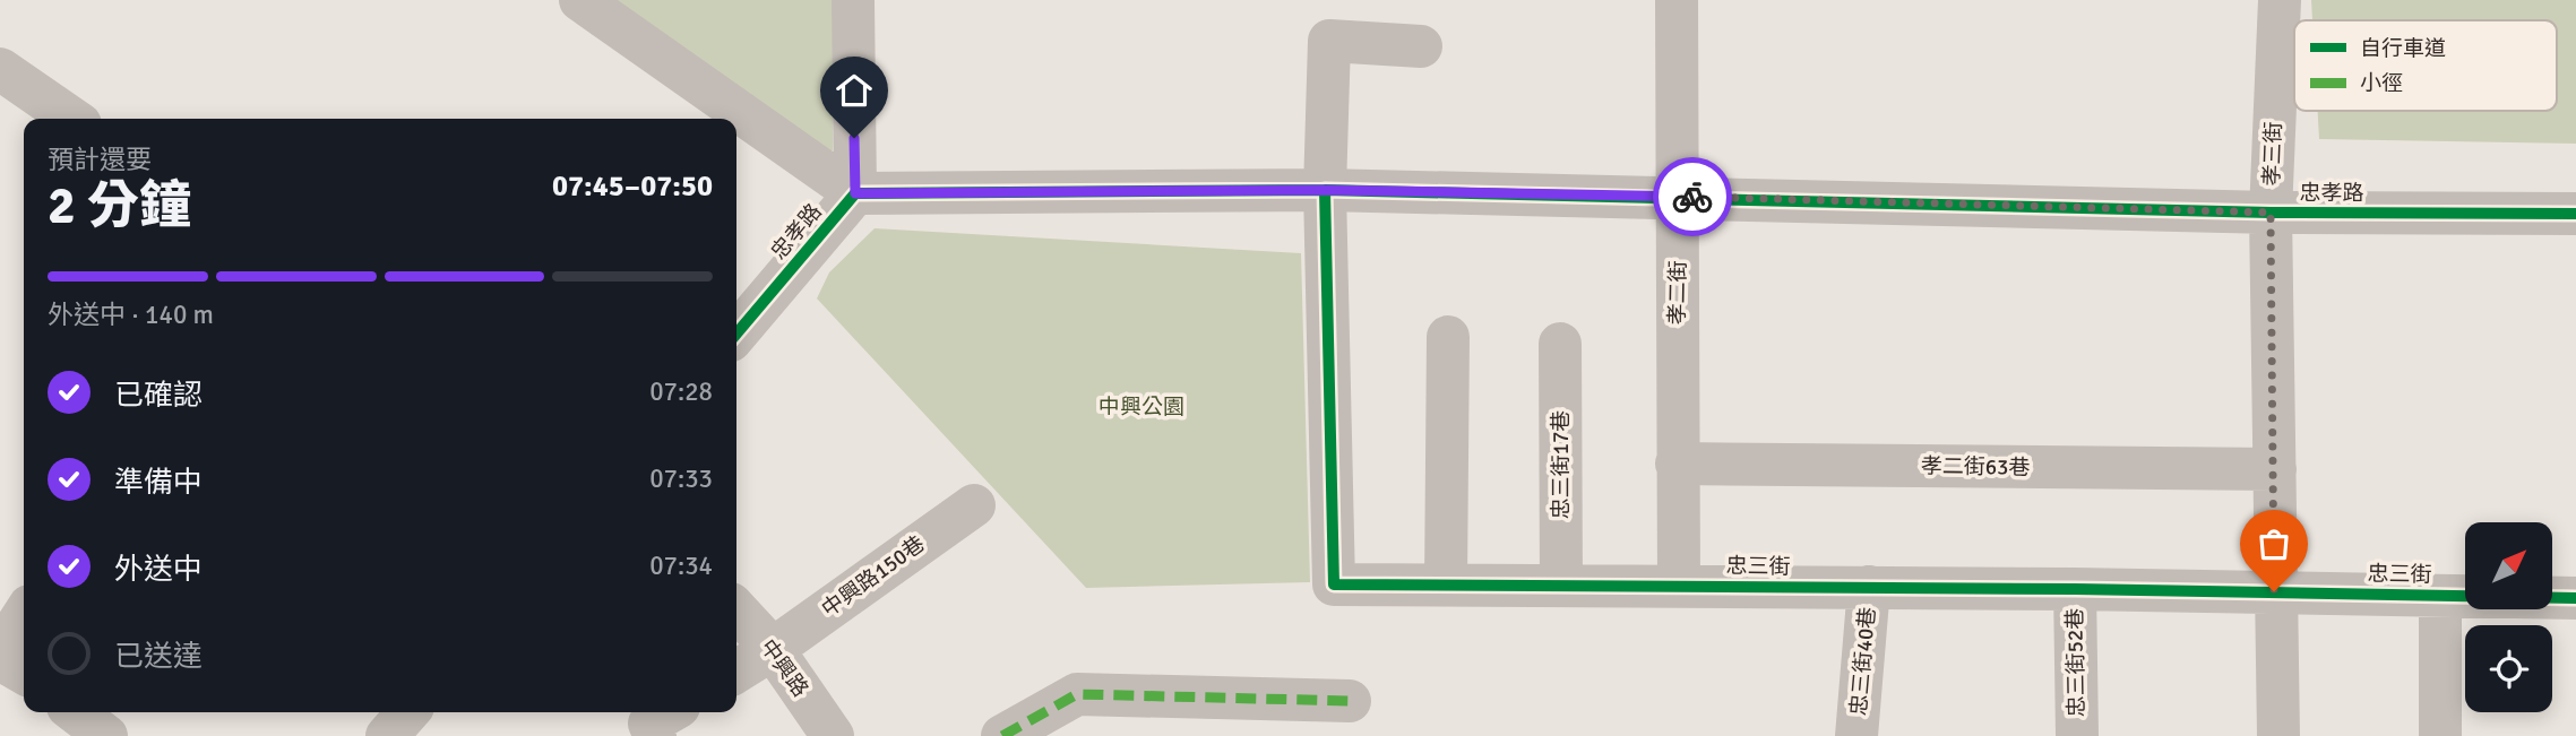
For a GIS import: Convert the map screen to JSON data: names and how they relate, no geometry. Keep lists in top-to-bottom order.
{
  "streets": {
    "street": [
      "孝三街",
      "忠孝路",
      "孝二街",
      "忠三街17巷",
      "孝二街63巷",
      "忠三街",
      "中興路150巷",
      "忠三街40巷",
      "忠三街52巷",
      "中興路"
    ]
  },
  "crossings": [
    ["孝三街", "忠孝路"],
    ["孝三街", "孝二街63巷"],
    ["孝三街", "忠三街"],
    ["忠孝路", "孝二街"],
    ["忠孝路", "忠三街"],
    ["孝二街", "孝二街63巷"],
    ["孝二街", "忠三街"],
    ["忠三街17巷", "忠三街"],
    ["忠三街", "忠三街40巷"],
    ["忠三街", "忠三街52巷"],
    ["中興路150巷", "中興路"]
  ],
  "parks": ["中興公園"],
  "legend": ["自行車道", "小徑"],
  "north": "top right",
  "page": {
    "heading": ["2 分鐘", "預計還要", "07:45–07:50"],
    "bar": "外送中 · 140 m",
    "list": [
      ["已確認", "07:28"],
      ["準備中", "07:33"],
      ["外送中", "07:34"],
      "已送達"
    ]
  }
}
